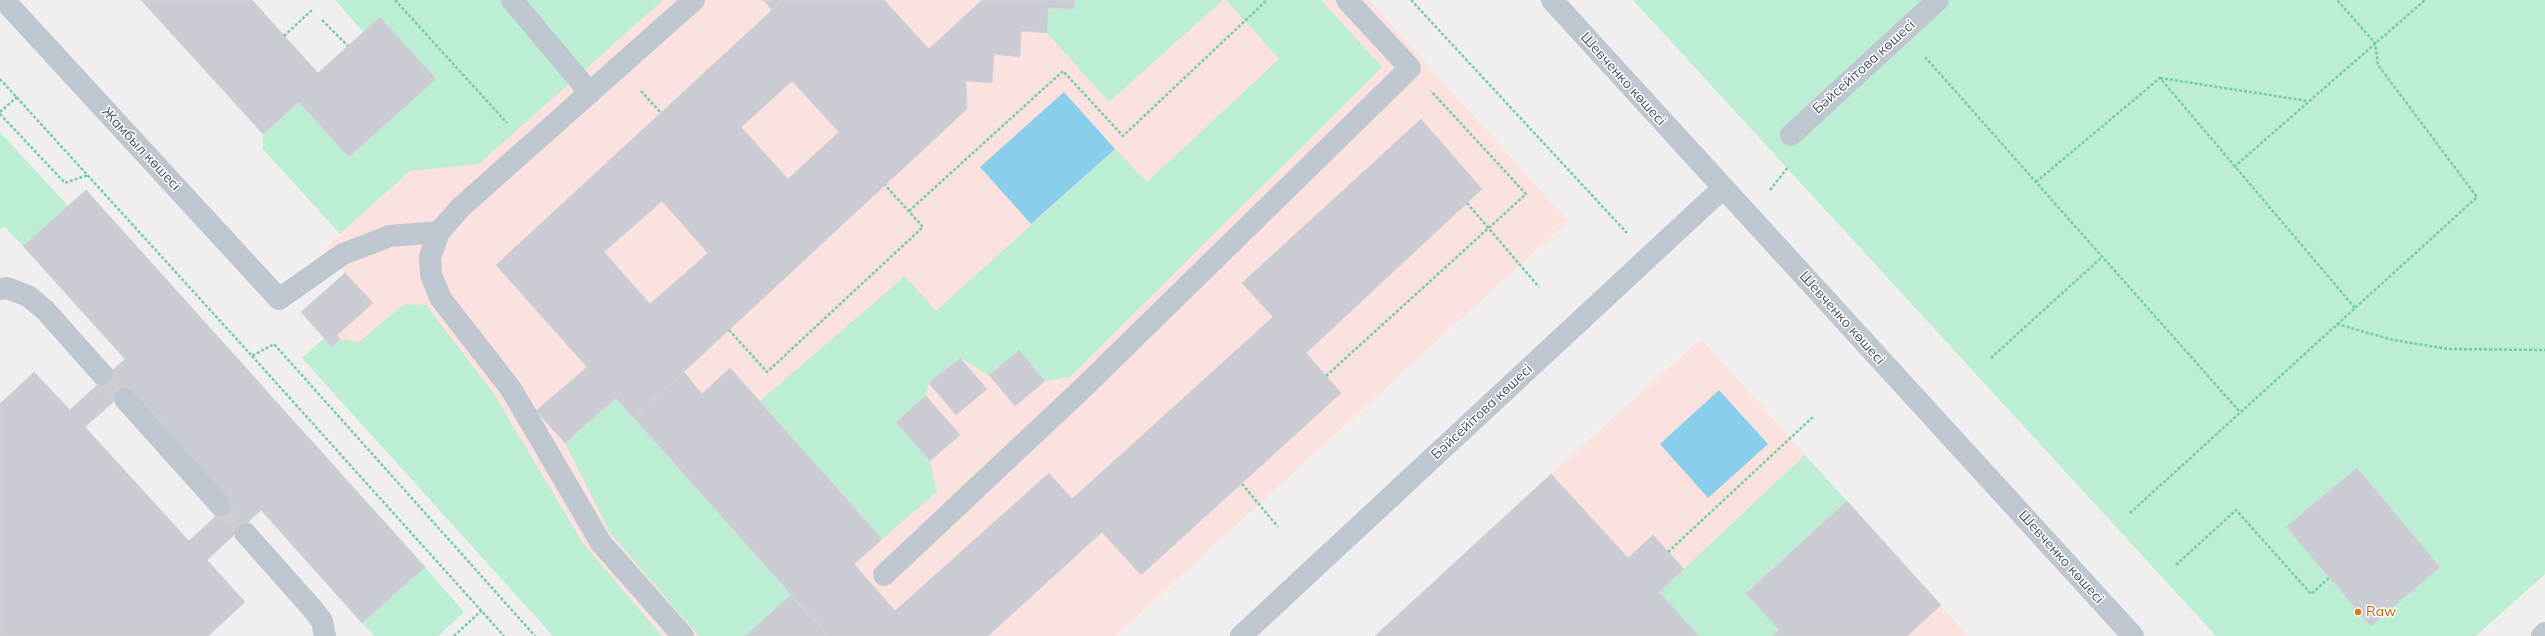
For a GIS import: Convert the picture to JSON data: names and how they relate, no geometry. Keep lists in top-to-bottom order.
{
  "streets": {
    "street": ["Бәйсейітова көшесі", "Шевченко көшесі", "Жамбыл көшесі"]
  },
  "crossings": [
    ["Бәйсейітова көшесі", "Шевченко көшесі"]
  ],
  "places": ["Raw"]
}
